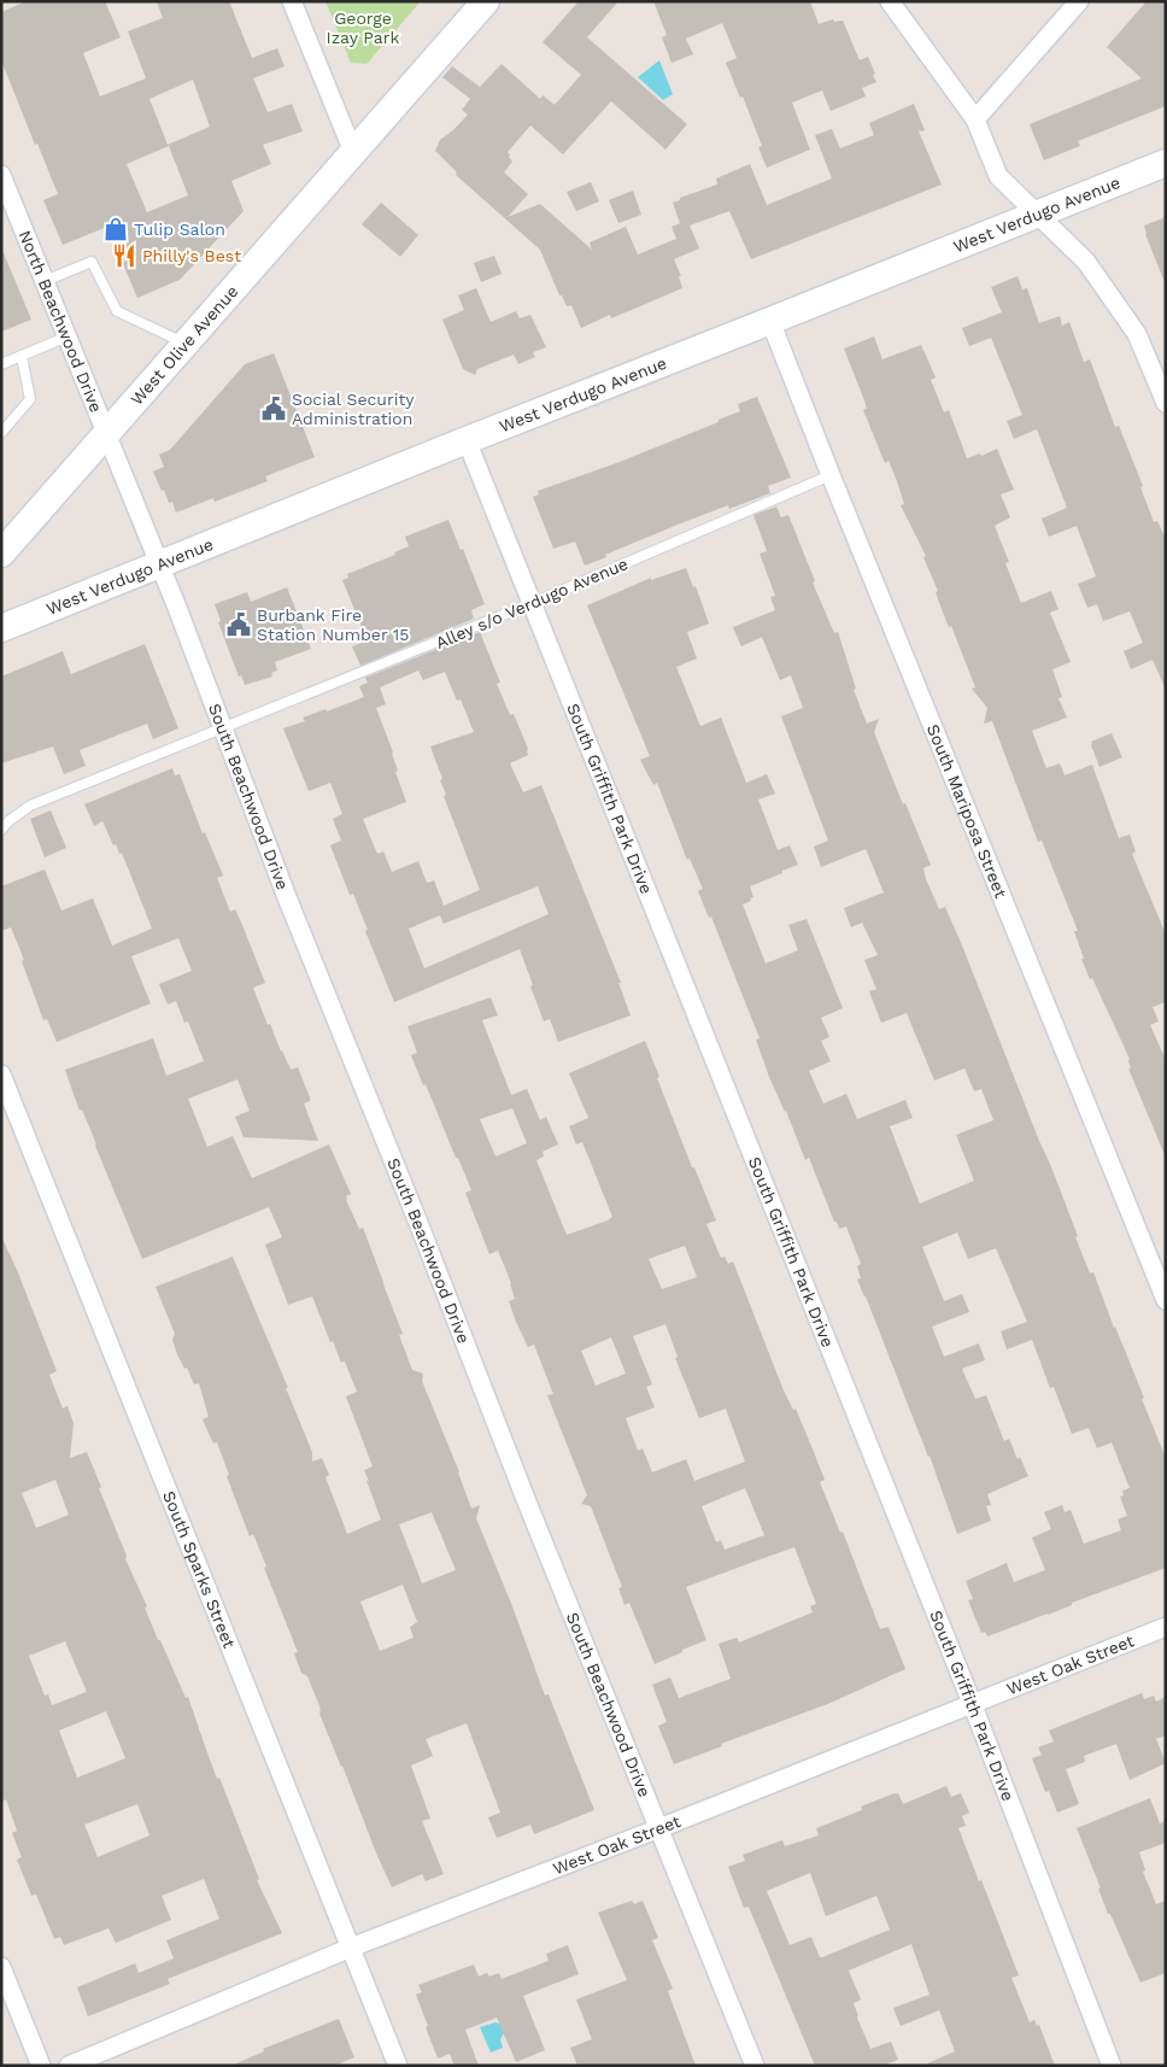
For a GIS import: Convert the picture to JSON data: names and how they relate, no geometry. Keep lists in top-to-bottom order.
{
  "streets": {
    "main road": ["West Verdugo Avenue", "West Olive Avenue"],
    "street": [
      "North Beachwood Drive",
      "South Beachwood Drive",
      "South Griffith Park Drive",
      "South Mariposa Street",
      "South Sparks Street",
      "West Oak Street"
    ],
    "lane": ["Alley s/o Verdugo Avenue"]
  },
  "crossings": [
    ["West Verdugo Avenue", "South Beachwood Drive"],
    ["West Verdugo Avenue", "South Griffith Park Drive"],
    ["West Verdugo Avenue", "South Mariposa Street"],
    ["North Beachwood Drive", "West Olive Avenue"],
    ["North Beachwood Drive", "South Beachwood Drive"],
    ["West Olive Avenue", "South Beachwood Drive"],
    ["Alley s/o Verdugo Avenue", "South Beachwood Drive"],
    ["Alley s/o Verdugo Avenue", "South Griffith Park Drive"],
    ["Alley s/o Verdugo Avenue", "South Mariposa Street"],
    ["South Beachwood Drive", "West Oak Street"],
    ["South Griffith Park Drive", "West Oak Street"],
    ["South Sparks Street", "West Oak Street"]
  ],
  "parks": ["George Izay Park"],
  "places": {
    "shop": ["Tulip Salon"],
    "restaurant": ["Philly's Best"],
    "public building": ["Social Security Administration", "Burbank Fire Station Number 15"]
  }
}
